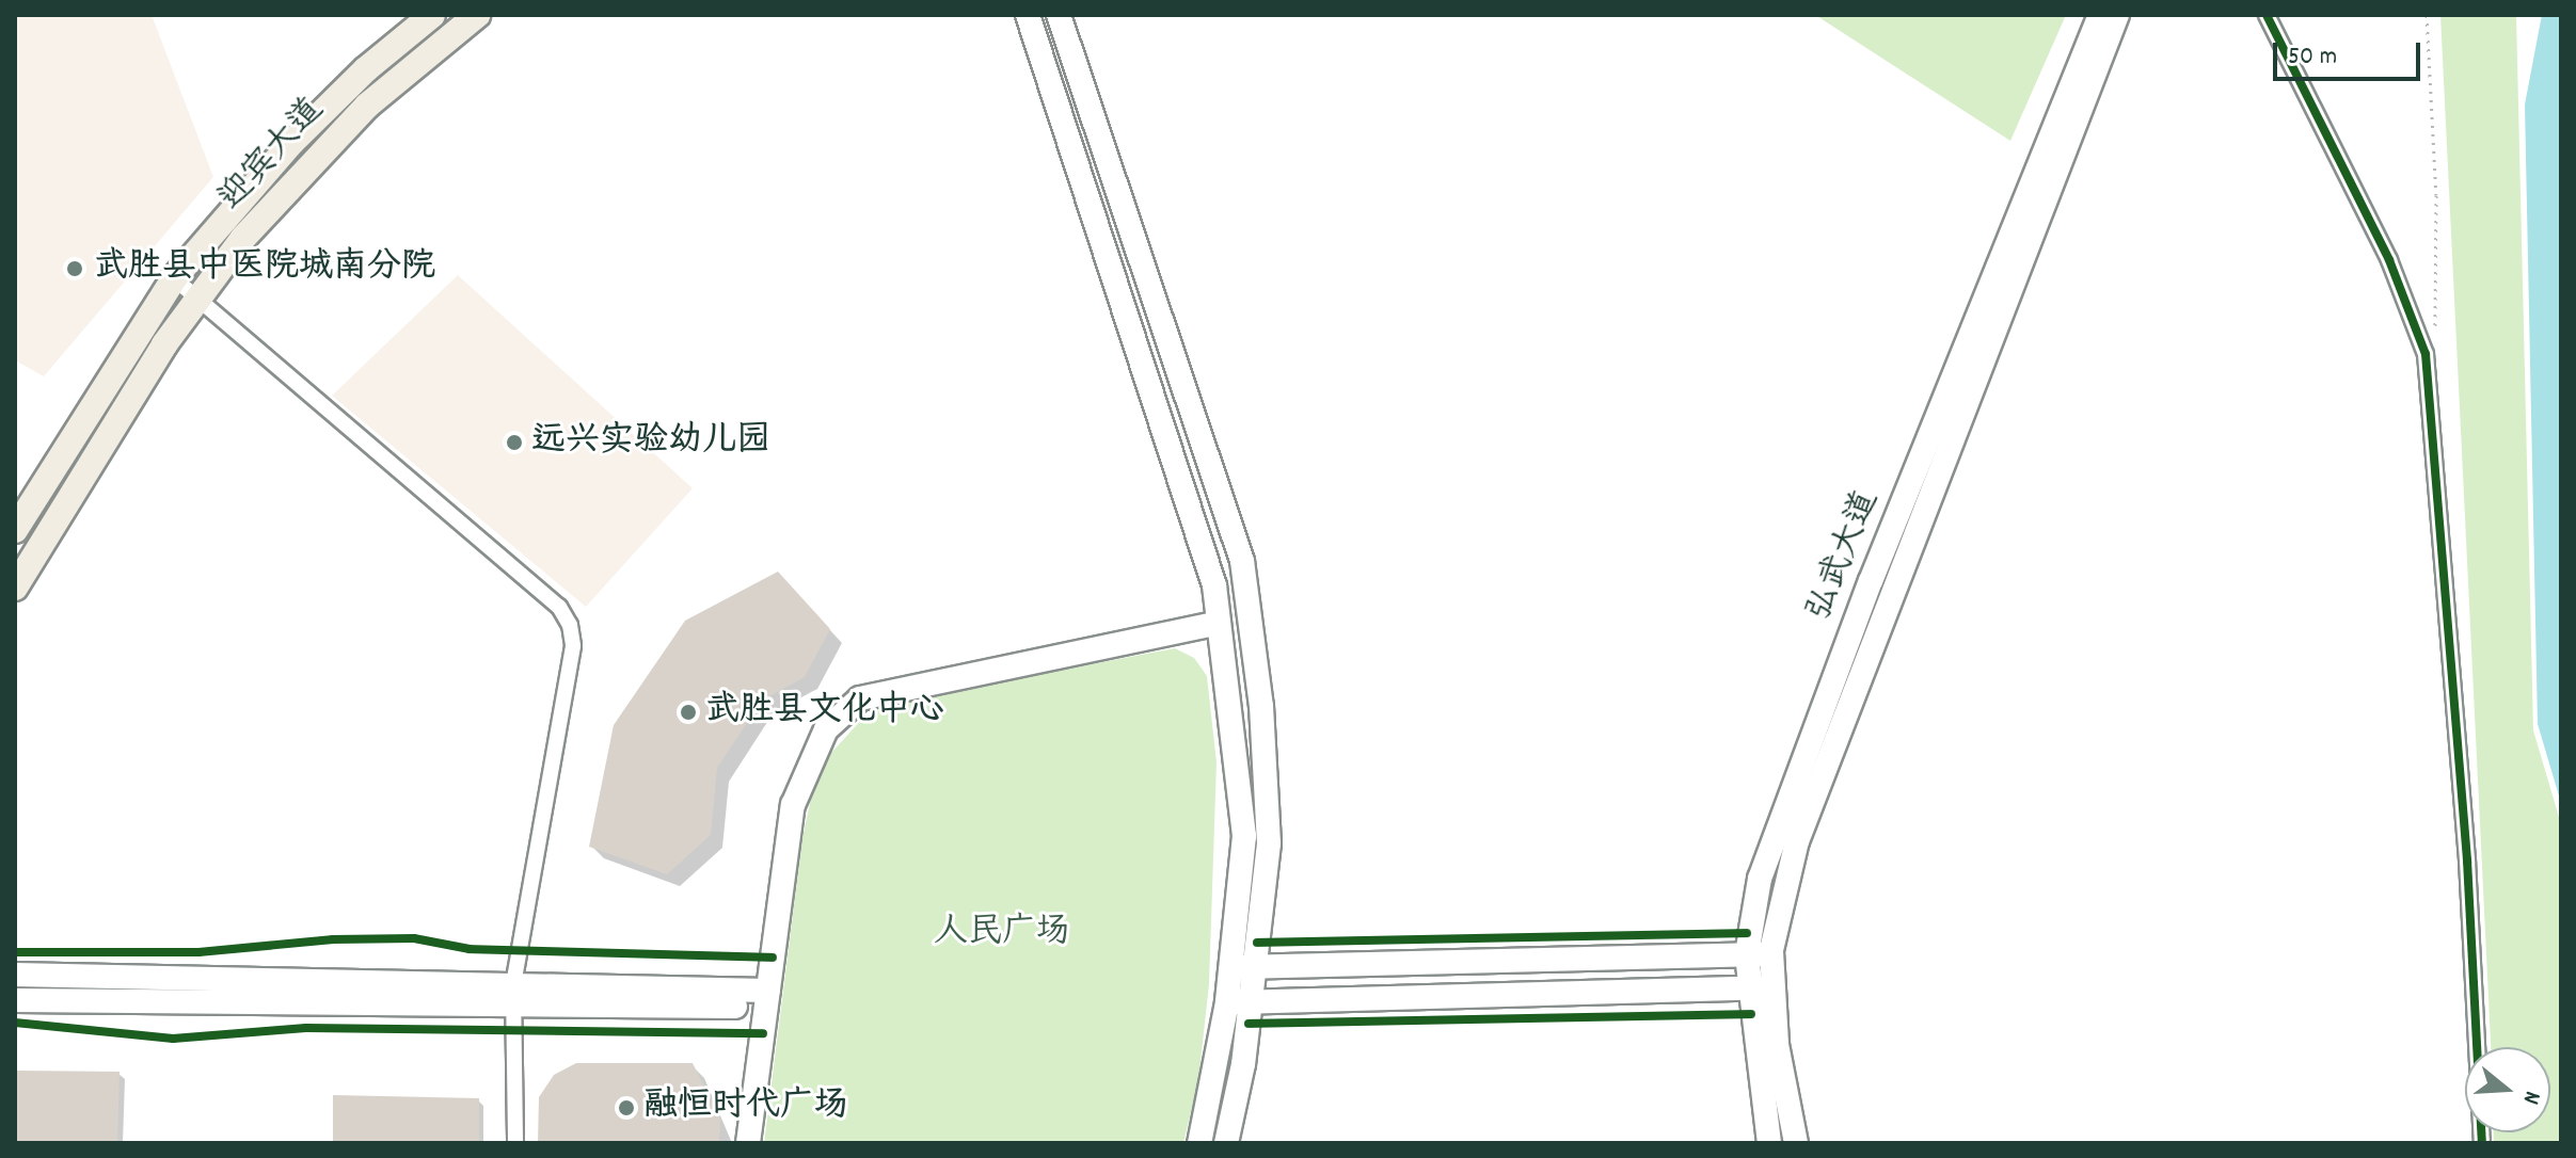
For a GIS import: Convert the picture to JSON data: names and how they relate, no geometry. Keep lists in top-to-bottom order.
{
  "streets": {
    "main road": ["迎宾大道", "弘武大道"]
  },
  "parks": ["人民广场"],
  "places": [
    "武胜县中医院城南分院",
    "远兴实验幼儿园",
    "武胜县文化中心",
    "融恒时代广场"
  ],
  "scale_bar": "50 m",
  "north": "right"
}
